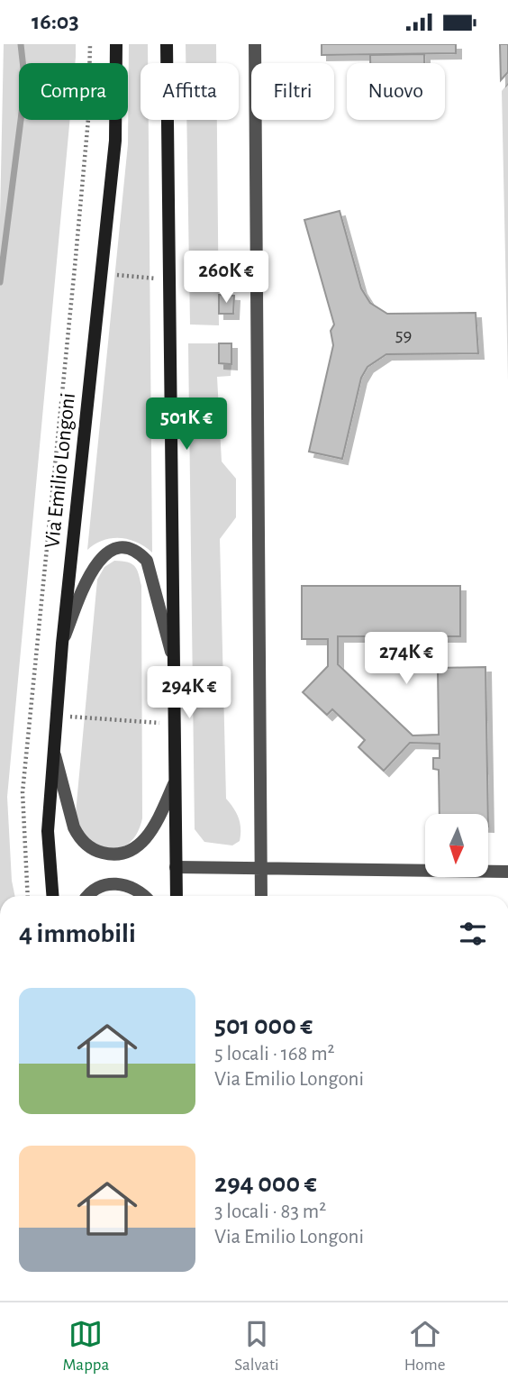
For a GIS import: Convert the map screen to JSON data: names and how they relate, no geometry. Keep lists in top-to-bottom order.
{
  "streets": {
    "street": ["Via Emilio Longoni"]
  },
  "house_numbers": ["59"],
  "north": "bottom",
  "page": {
    "status": "16:03",
    "chip": [
      "Compra",
      "Affitta",
      "Filtri",
      "Nuovo"
    ],
    "price": [
      "260K €",
      "501K €",
      "274K €",
      "294K €"
    ],
    "heading": "4 immobili",
    "list": [
      {
        "name": "501 000 €",
        "note": "5 locali · 168 m² · Via Emilio Longoni"
      },
      {
        "name": "294 000 €",
        "note": "3 locali · 83 m² · Via Emilio Longoni"
      }
    ],
    "tabs": ["Mappa", "Salvati", "Home"]
  }
}
